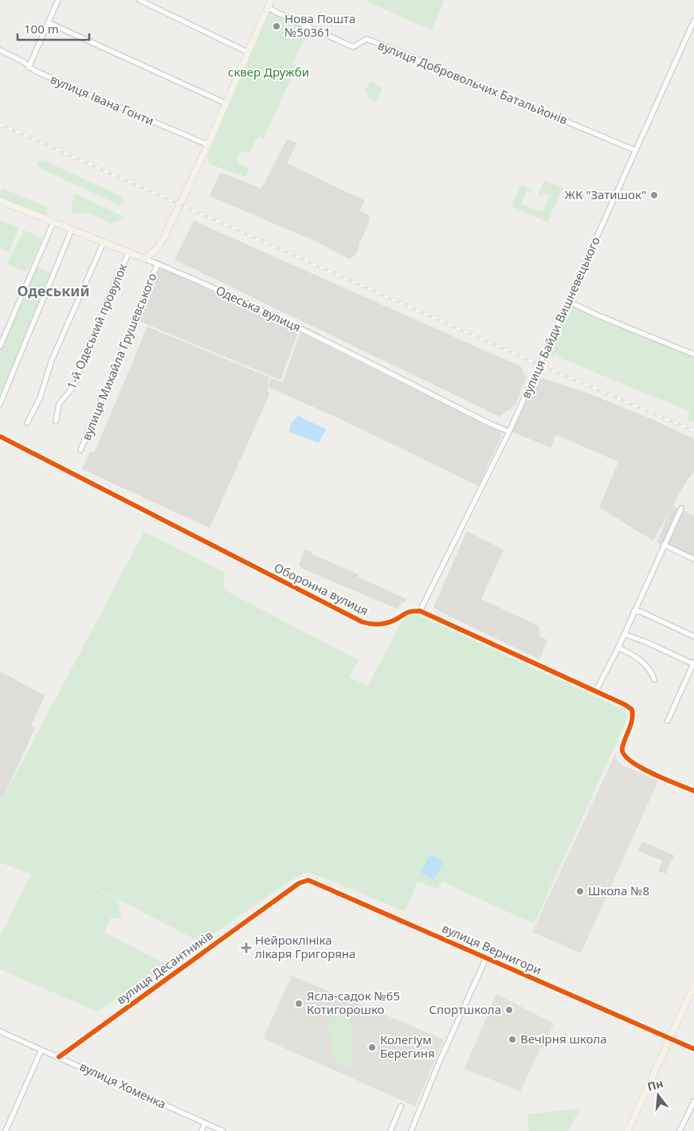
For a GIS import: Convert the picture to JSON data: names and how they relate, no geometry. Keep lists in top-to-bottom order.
{
  "streets": {
    "main road": ["Одеська вулиця", "вулиця Михайла Грушевського"],
    "street": [
      "вулиця Добровольчих Батальйонів",
      "вулиця Івана Гонти",
      "вулиця Байди Вишневецького",
      "1-й Одеський провулок",
      "Оборонна вулиця",
      "вулиця Вернигори",
      "вулиця Десантників",
      "вулиця Хоменка"
    ]
  },
  "crossings": [
    ["вулиця Добровольчих Батальйонів", "вулиця Байди Вишневецького"],
    ["вулиця Добровольчих Батальйонів", "вулиця Михайла Грушевського"],
    ["вулиця Івана Гонти", "вулиця Михайла Грушевського"],
    ["Одеська вулиця", "вулиця Байди Вишневецького"],
    ["Одеська вулиця", "1-й Одеський провулок"],
    ["Одеська вулиця", "вулиця Михайла Грушевського"],
    ["вулиця Байди Вишневецького", "Оборонна вулиця"],
    ["вулиця Вернигори", "вулиця Десантників"],
    ["вулиця Десантників", "вулиця Хоменка"]
  ],
  "districts": ["Одеський"],
  "parks": ["сквер Дружби"],
  "places": {
    "other": [
      "Нова Пошта №50361",
      "ЖК \"Затишок\"",
      "Школа №8",
      "Ясла-садок №65 Котигорошко",
      "Спортшкола",
      "Вечірня школа",
      "Колегіум Берегиня"
    ],
    "health": ["Нейроклініка лікаря Григоряна"]
  },
  "scale_bar": "100 m",
  "north": "top"
}
